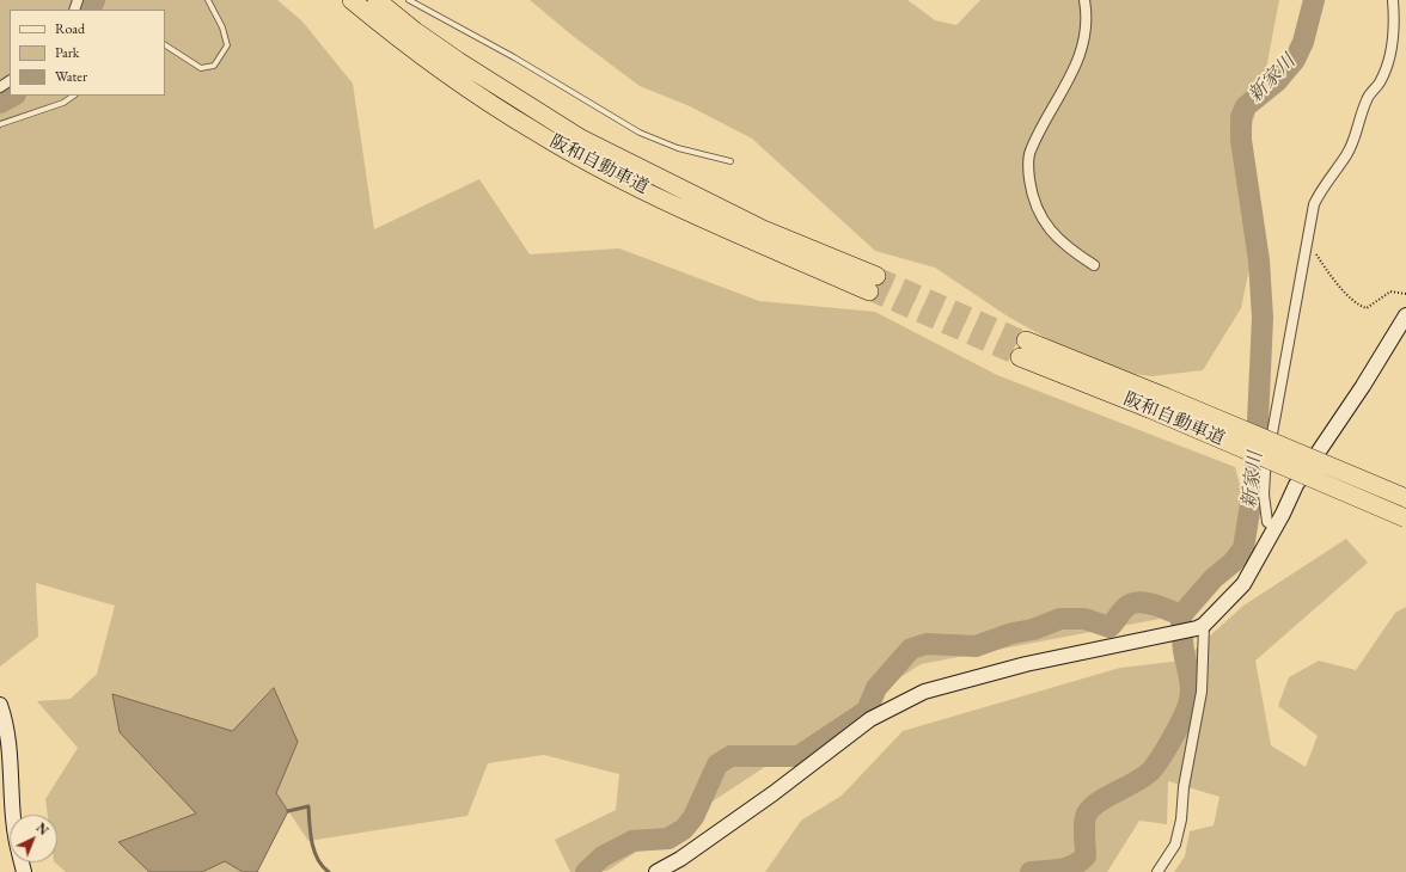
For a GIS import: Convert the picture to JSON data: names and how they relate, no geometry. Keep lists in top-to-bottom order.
{
  "streets": {
    "highway": ["阪和自動車道"]
  },
  "water": ["新家川"],
  "legend": ["Road", "Park", "Water"],
  "north": "top right"
}
